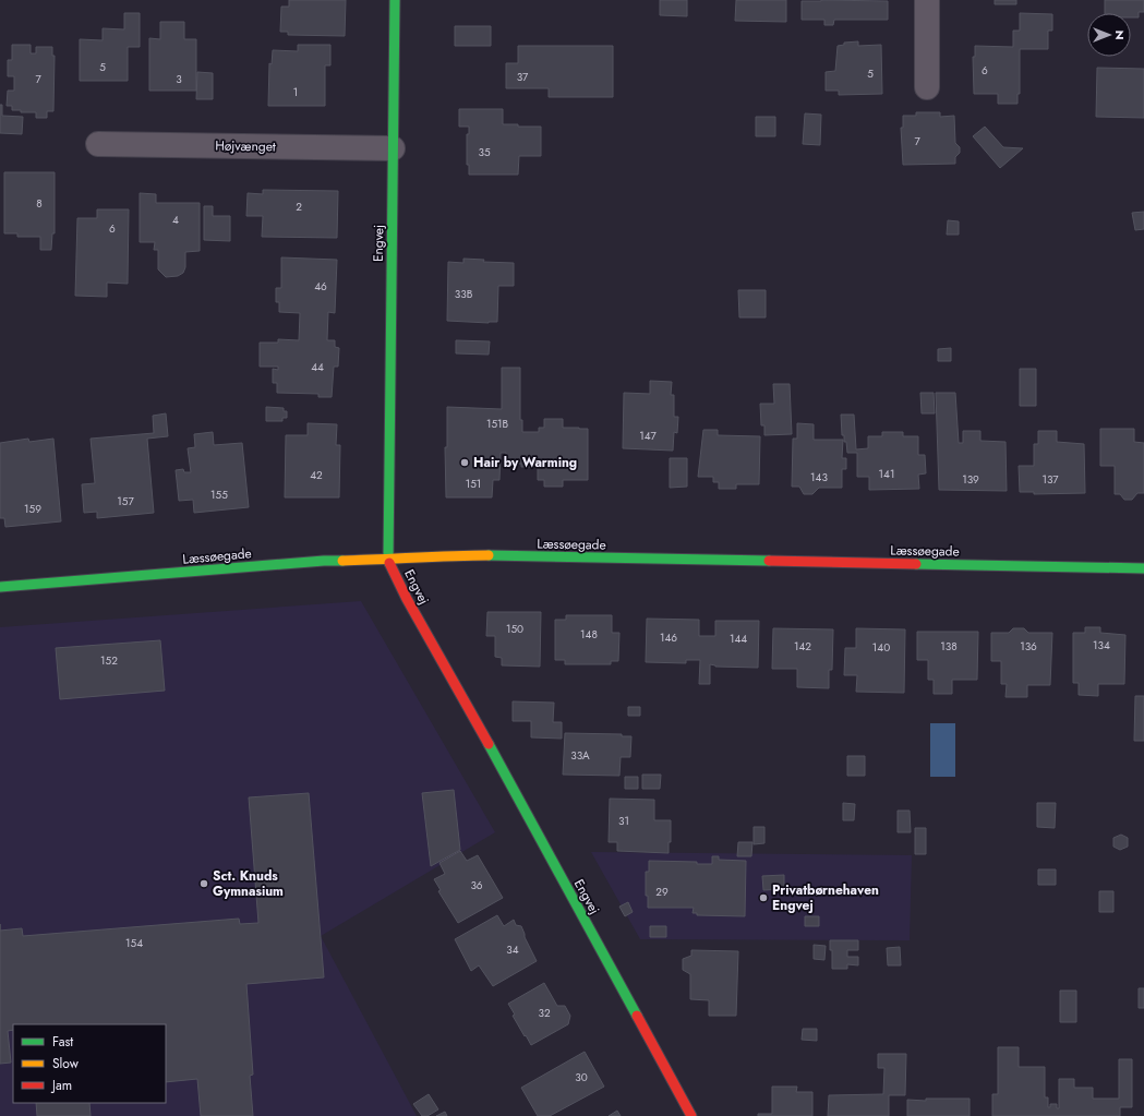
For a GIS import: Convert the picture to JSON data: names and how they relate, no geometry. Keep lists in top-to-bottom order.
{
  "streets": {
    "street": ["Højvænget", "Engvej", "Læssøegade"]
  },
  "crossings": [
    ["Højvænget", "Engvej"],
    ["Engvej", "Læssøegade"]
  ],
  "places": ["Hair by Warming", "Sct. Knuds Gymnasium", "Privatbørnehaven Engvej"],
  "house_numbers": [
    "5",
    "6",
    "5",
    "37",
    "7",
    "3",
    "1",
    "7",
    "35",
    "8",
    "2",
    "4",
    "6",
    "46",
    "33B",
    "44",
    "151B",
    "147",
    "141",
    "42",
    "143",
    "139",
    "137",
    "151",
    "155",
    "157",
    "159",
    "150",
    "148",
    "146",
    "144",
    "134",
    "142",
    "138",
    "136",
    "140",
    "152",
    "33A",
    "31",
    "36",
    "29",
    "154",
    "34",
    "32",
    "30"
  ],
  "legend": ["Fast", "Slow", "Jam"],
  "north": "right"
}
